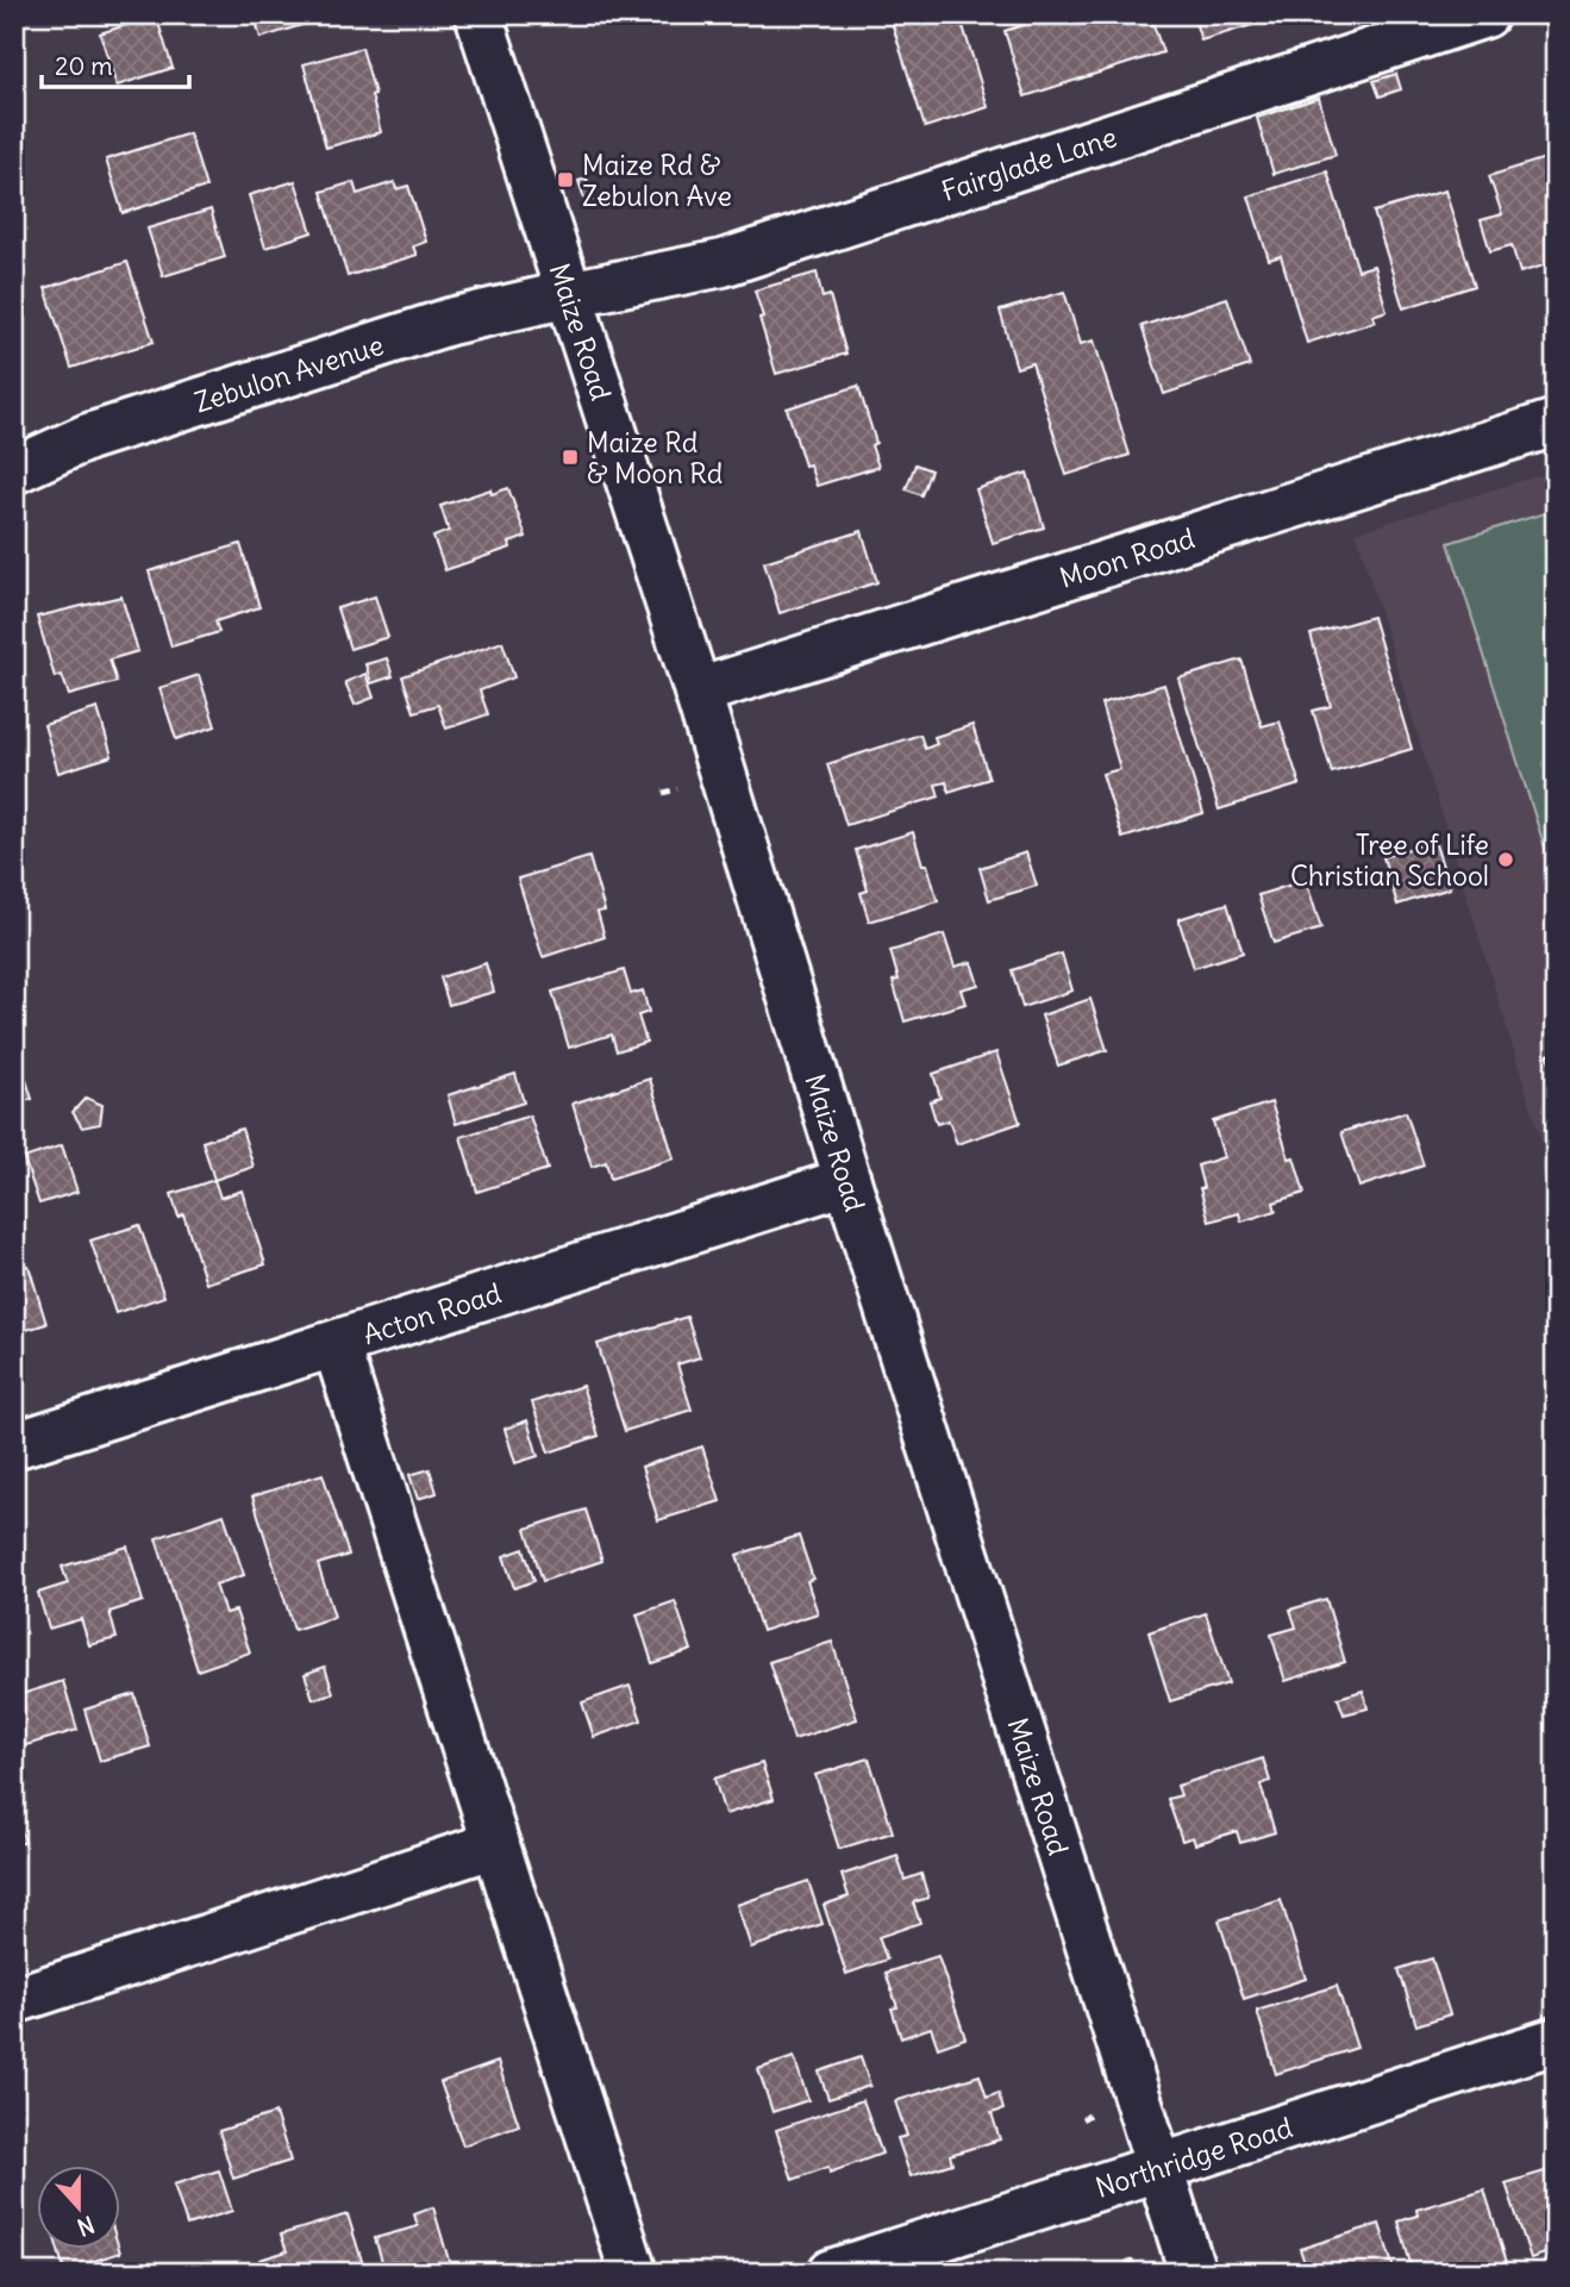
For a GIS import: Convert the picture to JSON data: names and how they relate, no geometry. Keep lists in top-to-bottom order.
{
  "streets": {
    "street": [
      "Fairglade Lane",
      "Maize Road",
      "Zebulon Avenue",
      "Moon Road",
      "Acton Road",
      "Northridge Road"
    ]
  },
  "crossings": [
    ["Fairglade Lane", "Maize Road"],
    ["Fairglade Lane", "Zebulon Avenue"],
    ["Maize Road", "Zebulon Avenue"],
    ["Maize Road", "Moon Road"],
    ["Maize Road", "Acton Road"],
    ["Maize Road", "Northridge Road"]
  ],
  "places": {
    "transit": ["Maize Rd & Zebulon Ave", "Maize Rd & Moon Rd"],
    "other": ["Tree of Life Christian School"]
  },
  "scale_bar": "20 m",
  "north": "bottom"
}
